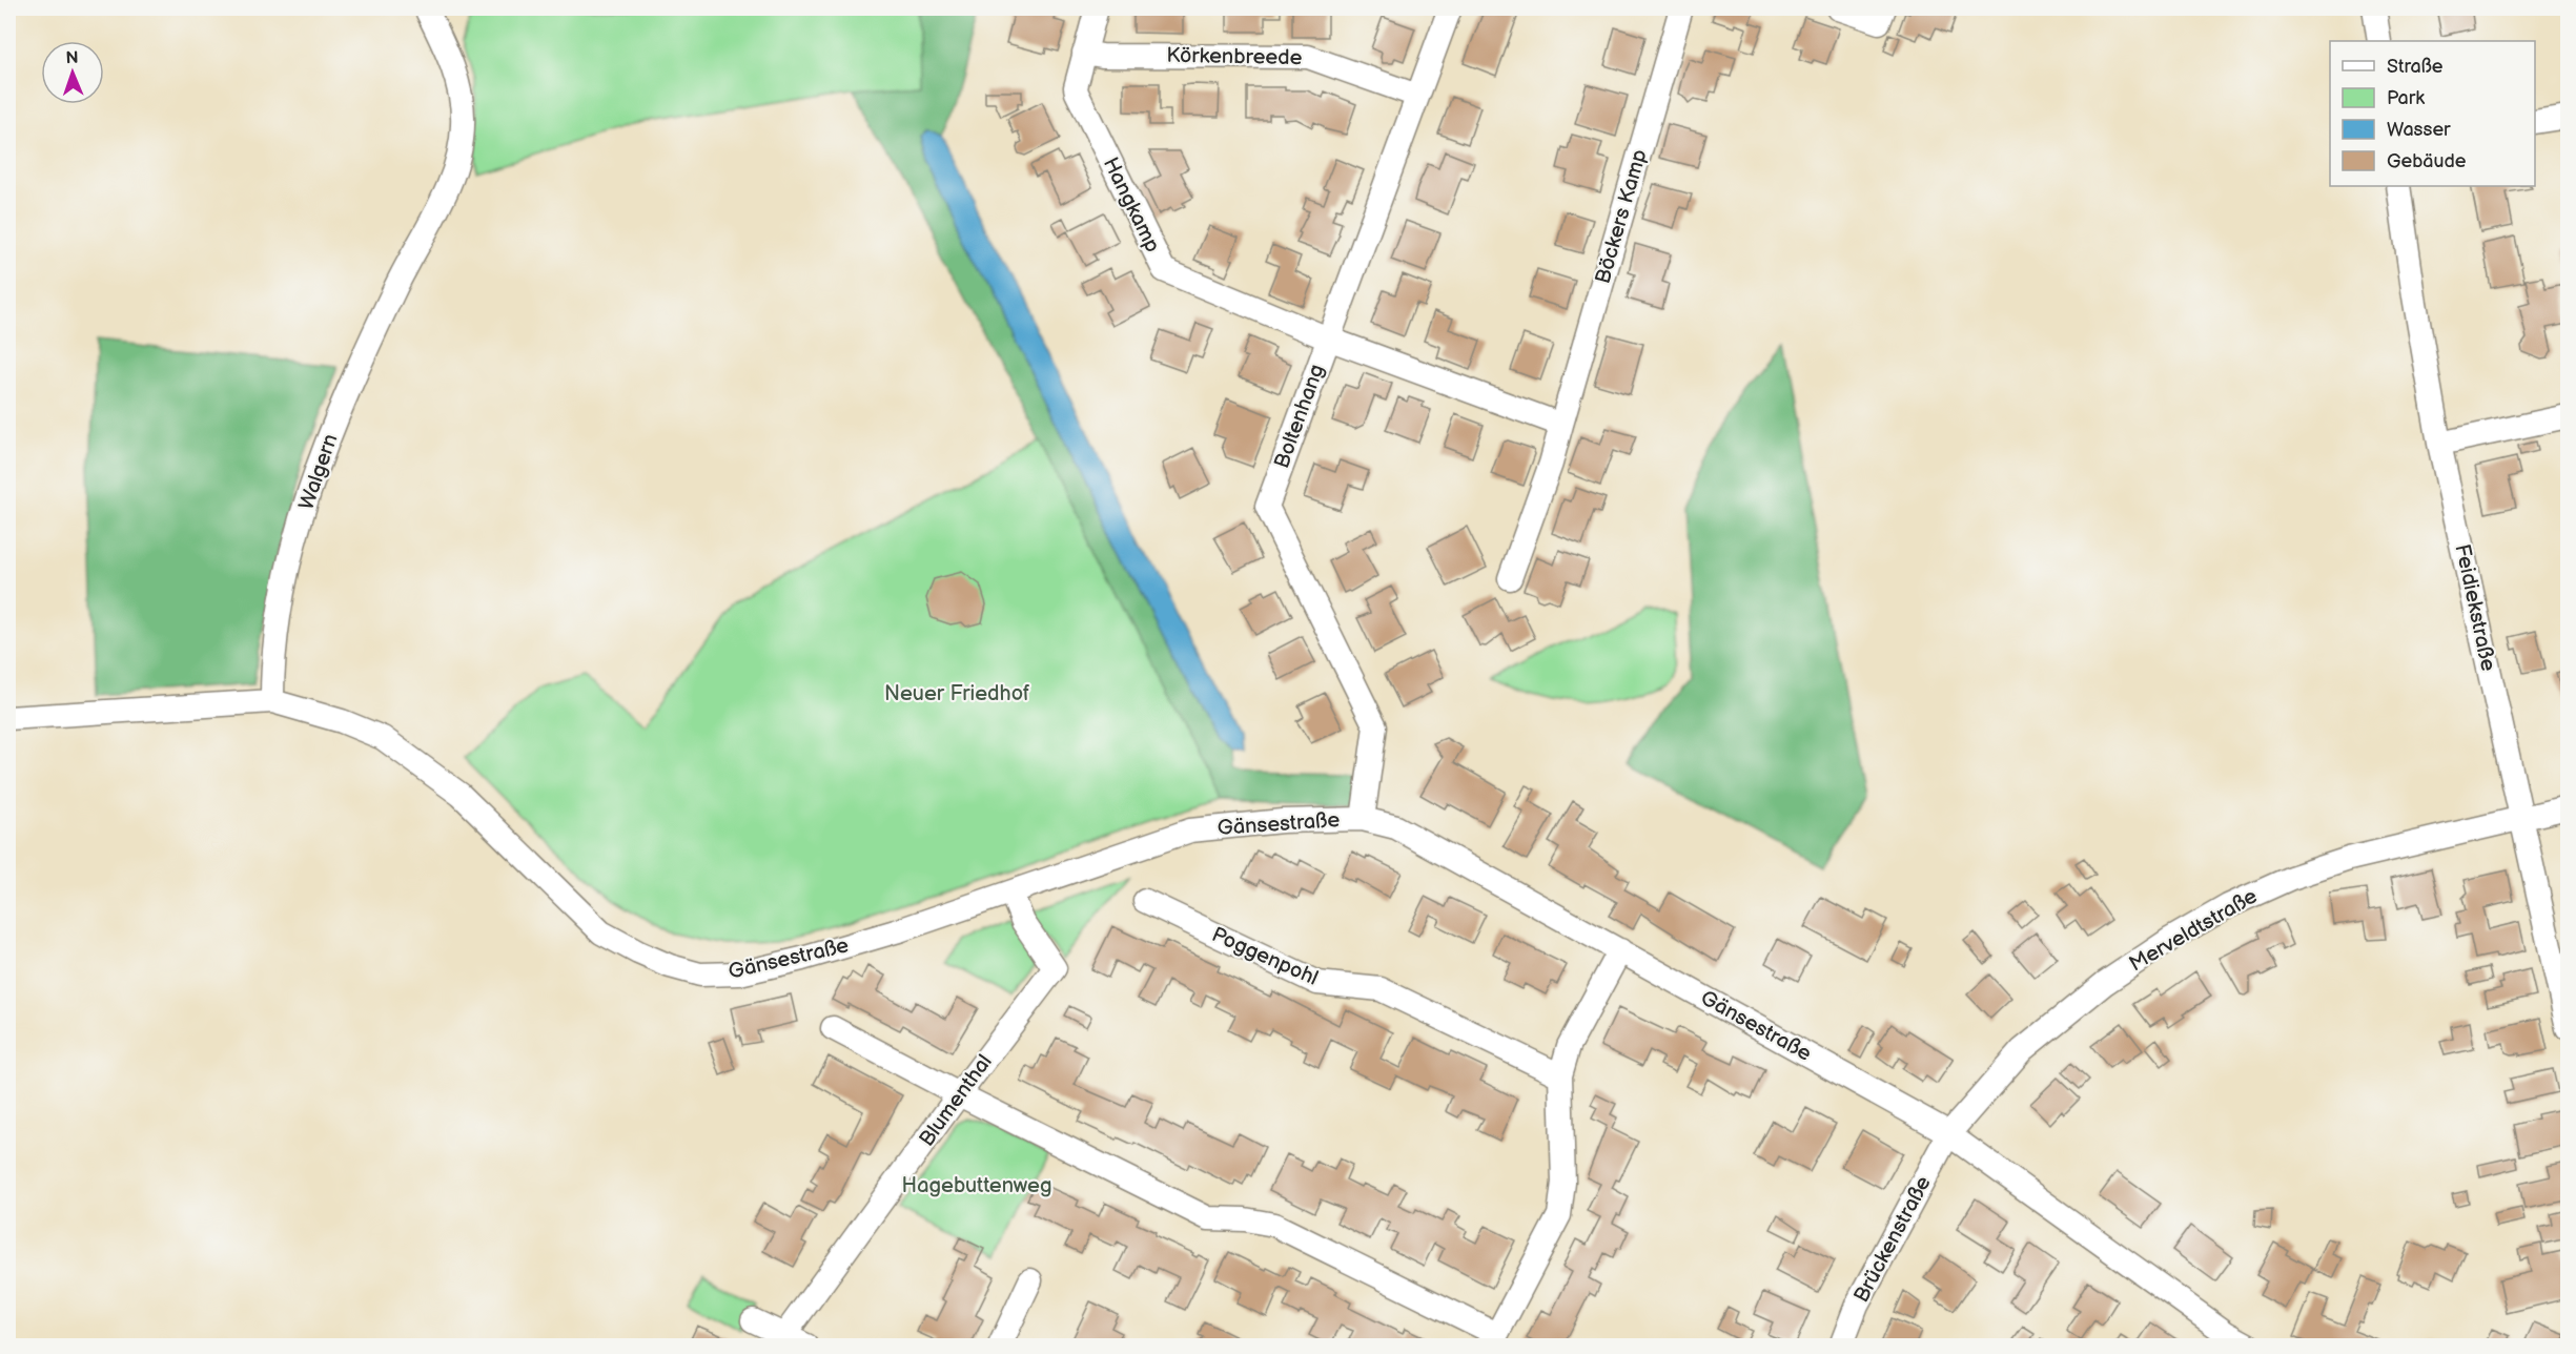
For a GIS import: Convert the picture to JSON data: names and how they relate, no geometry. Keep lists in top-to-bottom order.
{
  "streets": {
    "street": [
      "Körkenbreede",
      "Hangkamp",
      "Böckers Kamp",
      "Boltenhang",
      "Walgern",
      "Feidiekstraße",
      "Gänsestraße",
      "Merveldtstraße",
      "Poggenpohl",
      "Blumenthal",
      "Brückenstraße"
    ]
  },
  "crossings": [
    ["Körkenbreede", "Hangkamp"],
    ["Körkenbreede", "Boltenhang"],
    ["Hangkamp", "Boltenhang"],
    ["Boltenhang", "Gänsestraße"],
    ["Walgern", "Gänsestraße"],
    ["Feidiekstraße", "Merveldtstraße"],
    ["Gänsestraße", "Merveldtstraße"],
    ["Gänsestraße", "Blumenthal"],
    ["Gänsestraße", "Brückenstraße"],
    ["Merveldtstraße", "Brückenstraße"]
  ],
  "parks": ["Neuer Friedhof", "Hagebuttenweg"],
  "legend": [
    "Straße",
    "Park",
    "Wasser",
    "Gebäude"
  ],
  "north": "top"
}
